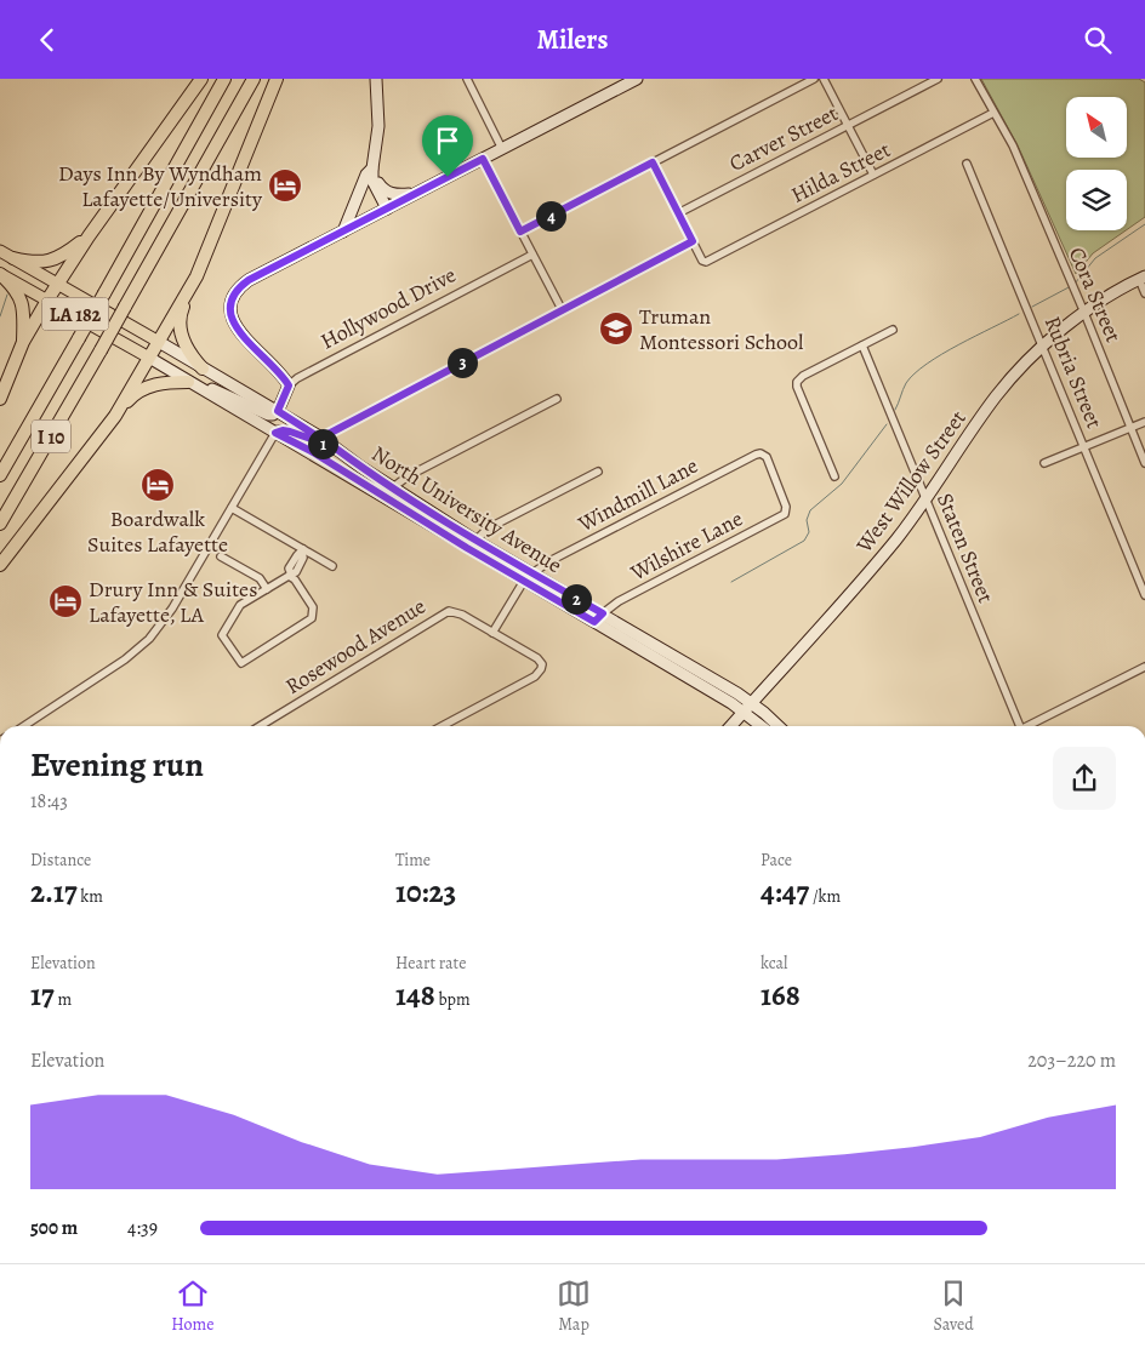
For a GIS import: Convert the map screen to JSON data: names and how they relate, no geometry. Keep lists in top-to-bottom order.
{
  "streets": {
    "highway": ["LA 182", "I 10"],
    "main road": ["West Willow Street", "North University Avenue"],
    "street": [
      "Carver Street",
      "Hilda Street",
      "Cora Street",
      "Hollywood Drive",
      "Rubria Street",
      "Windmill Lane",
      "Wilshire Lane",
      "Staten Street",
      "Rosewood Avenue"
    ]
  },
  "crossings": [
    ["Hilda Street", "Cora Street"],
    ["Cora Street", "West Willow Street"],
    ["LA 182", "North University Avenue"],
    ["Rubria Street", "West Willow Street"],
    ["West Willow Street", "North University Avenue"],
    ["West Willow Street", "Staten Street"],
    ["Windmill Lane", "North University Avenue"],
    ["Windmill Lane", "Wilshire Lane"],
    ["North University Avenue", "Wilshire Lane"]
  ],
  "places": {
    "hotel": ["Days Inn By Wyndham Lafayette/University", "Boardwalk Suites Lafayette", "Drury Inn & Suites Lafayette, LA"],
    "school or university": ["Truman Montessori School"]
  },
  "north": "top left",
  "page": {
    "header": "Milers",
    "pins": [
      "4",
      "3",
      "1",
      "2"
    ],
    "heading": ["Evening run", "18:43"],
    "stats": [
      ["Distance", "2.17 km"],
      ["Time", "10:23"],
      ["Pace", "4:47 /km"],
      ["Elevation", "17 m"],
      ["Heart rate", "148 bpm"],
      ["kcal", "168"]
    ],
    "chart": ["Elevation", "203–220 m"],
    "list": [
      {
        "name": "500 m",
        "note": "4:39"
      }
    ],
    "tabs": ["Home", "Map", "Saved"]
  }
}
